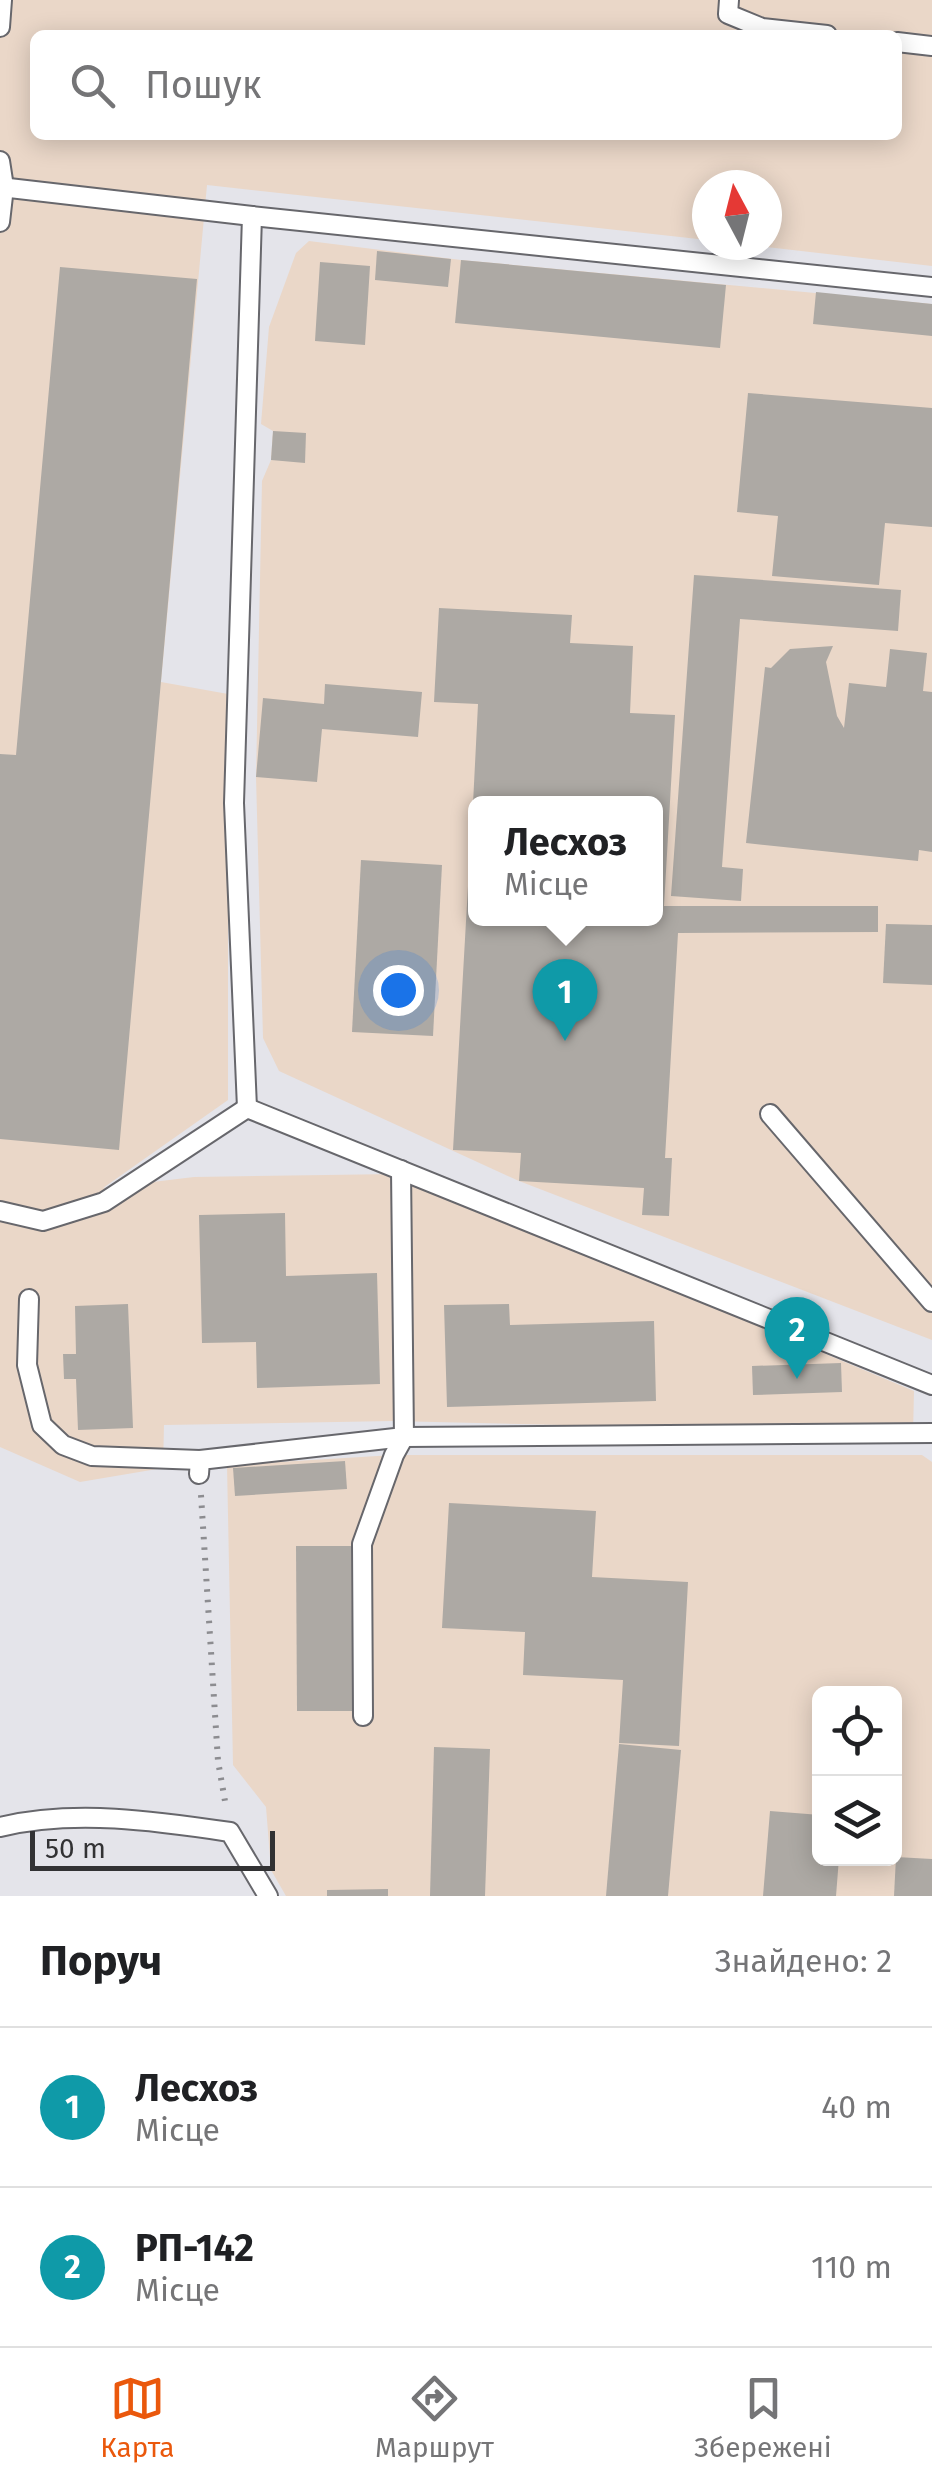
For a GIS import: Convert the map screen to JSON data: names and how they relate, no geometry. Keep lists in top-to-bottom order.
{
  "scale_bar": "50 m",
  "north": "top",
  "page": {
    "search": "Пошук",
    "popup": ["Лесхоз", "Місце"],
    "pins": ["1", "2"],
    "scale": "50 m",
    "heading": ["Поруч", "Знайдено: 2"],
    "list": [
      {
        "mark": "1",
        "name": "Лесхоз",
        "note": "Місце",
        "value": "40 m"
      },
      {
        "mark": "2",
        "name": "РП-142",
        "note": "Місце",
        "value": "110 m"
      }
    ],
    "nav": ["Карта", "Маршрут", "Збережені"]
  }
}
